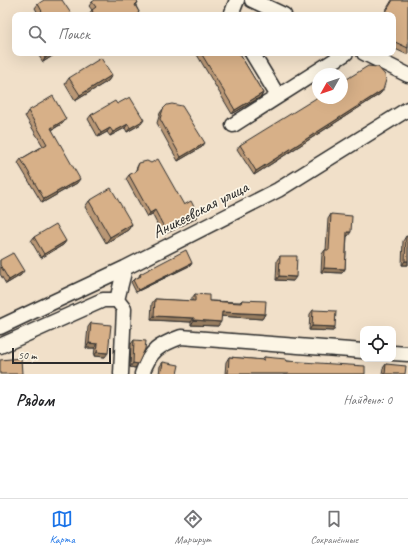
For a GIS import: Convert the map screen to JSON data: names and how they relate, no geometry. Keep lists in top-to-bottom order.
{
  "streets": {
    "street": ["Аникеевская улица"]
  },
  "scale_bar": "50 m",
  "north": "bottom left",
  "page": {
    "search": "Поиск",
    "scale": "50 m",
    "heading": ["Рядом", "Найдено: 0"],
    "nav": ["Карта", "Маршрут", "Сохранённые"]
  }
}
